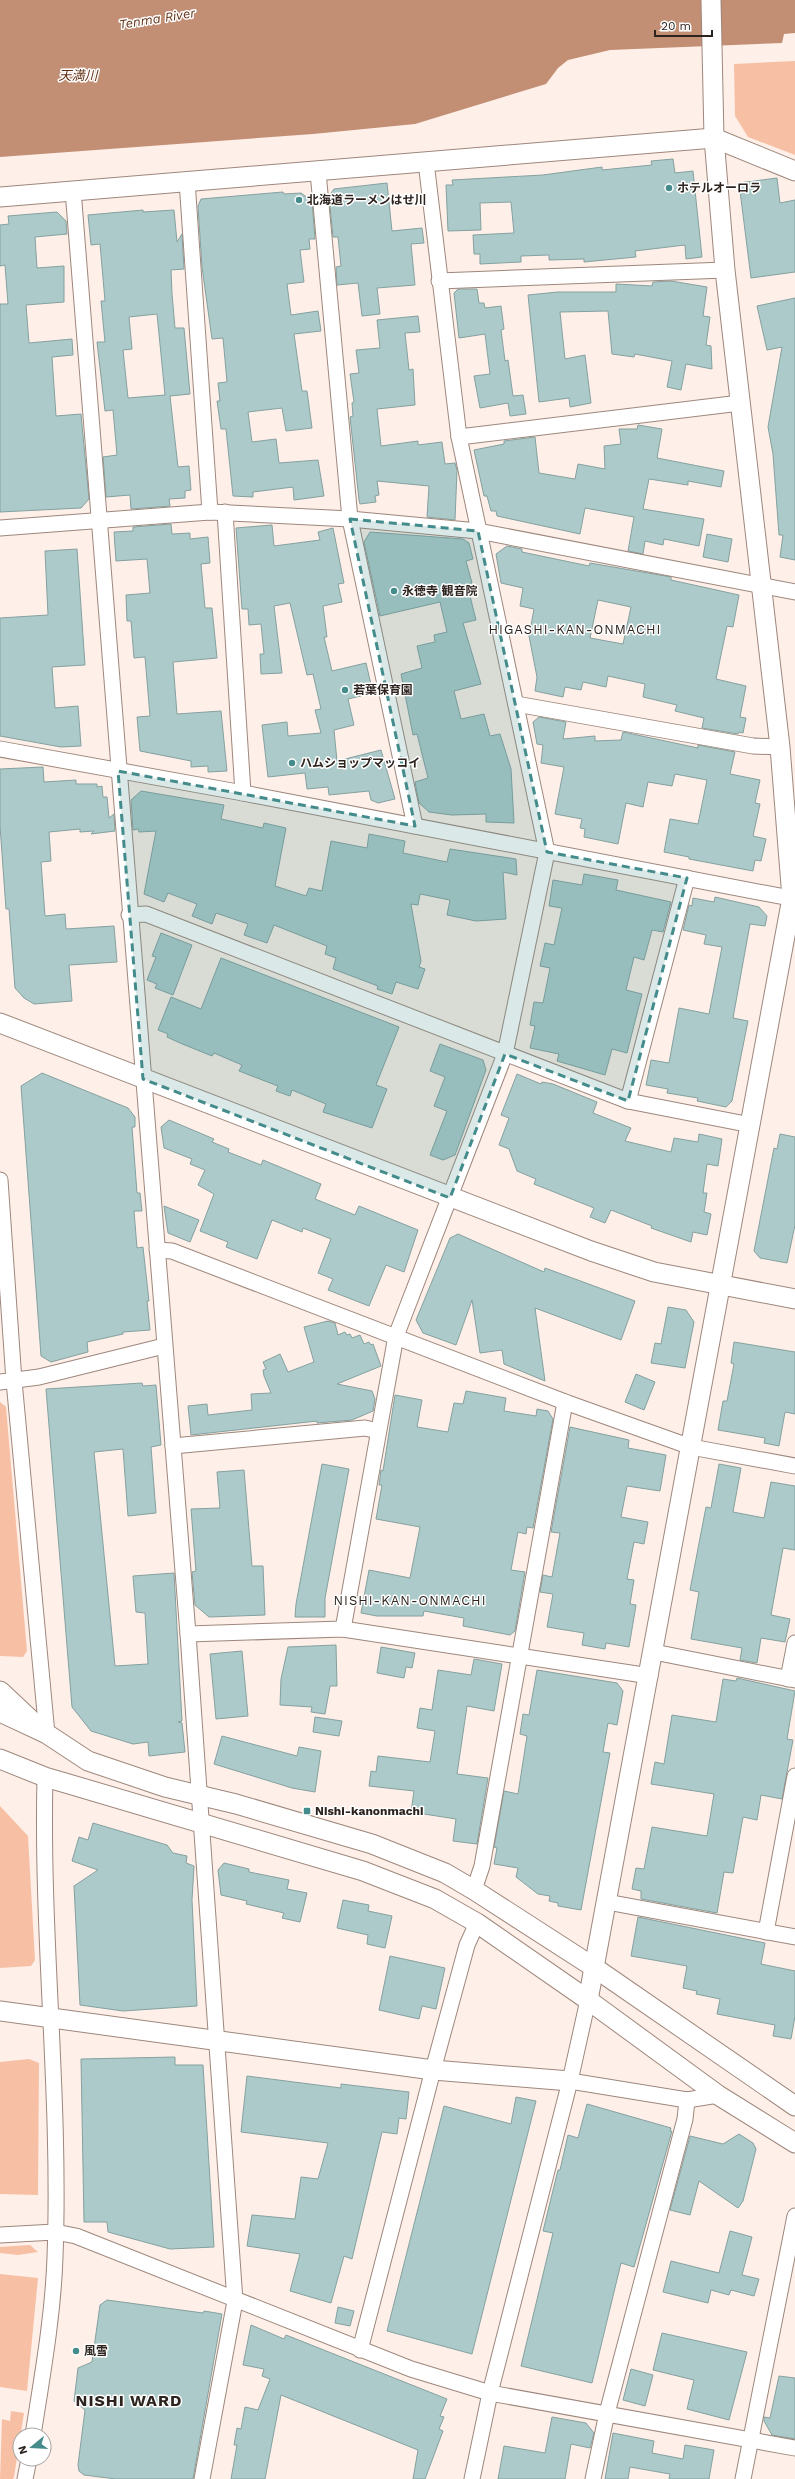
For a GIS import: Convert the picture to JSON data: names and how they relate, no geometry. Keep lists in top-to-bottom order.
{
  "districts": ["HIGASHI-KAN-ONMACHI", "NISHI-KAN-ONMACHI", "NISHI WARD"],
  "water": ["Tenma River", "天満川"],
  "places": {
    "other": [
      "ホテルオーロラ",
      "北海道ラーメンはせ川",
      "永徳寺 観音院",
      "若葉保育園",
      "ハムショップマッコイ",
      "風雪"
    ],
    "transit": ["Nishi-kanonmachi"]
  },
  "scale_bar": "20 m",
  "north": "left"
}
